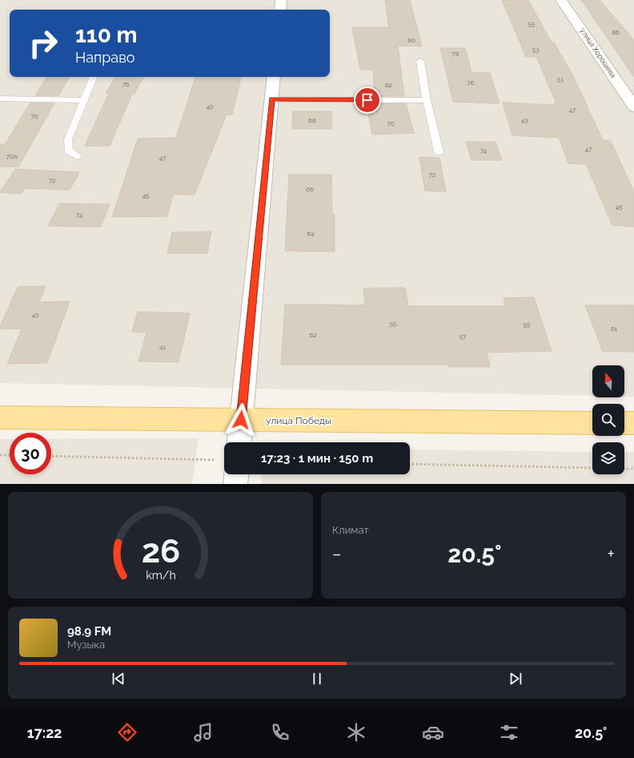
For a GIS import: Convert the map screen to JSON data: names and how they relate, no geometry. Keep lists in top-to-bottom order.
{
  "streets": {
    "main road": ["улица Победы"],
    "street": ["улица Хорошева"]
  },
  "house_numbers": [
    "55",
    "86",
    "80",
    "53",
    "78",
    "51",
    "76",
    "76",
    "82",
    "49",
    "47",
    "70",
    "68",
    "49",
    "70",
    "47",
    "74",
    "70А",
    "47",
    "72",
    "72",
    "66",
    "45",
    "45",
    "74",
    "64",
    "49",
    "55",
    "59",
    "61",
    "62",
    "57",
    "41"
  ],
  "north": "top",
  "page": {
    "turn": ["110 m", "Направо"],
    "limit": "30",
    "trip": "17:23 · 1 мин · 150 m",
    "tile": "Климат",
    "heat": ["−", "20.5°", "+"],
    "song": ["98.9 FM", "Музыка"],
    "tabs": ["17:22", "20.5°"],
    "gauge": ["26", "km/h"]
  }
}
